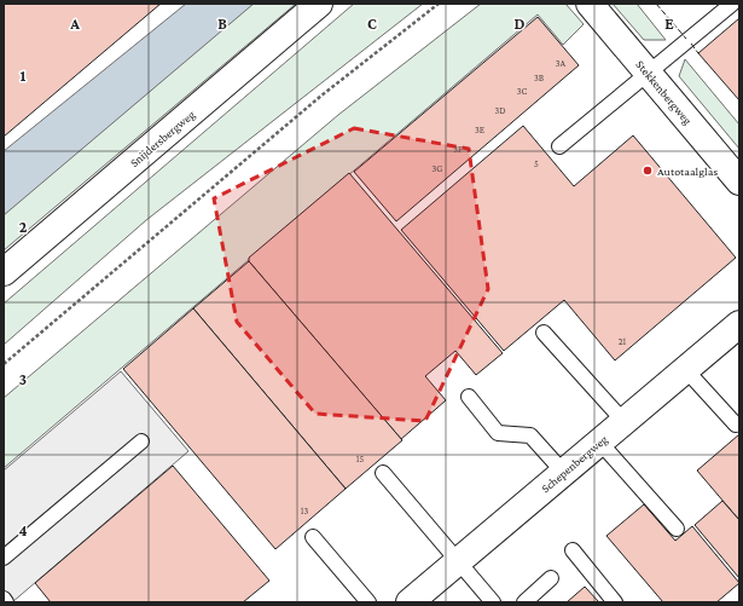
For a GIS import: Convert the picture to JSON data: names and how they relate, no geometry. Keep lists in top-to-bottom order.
{
  "streets": {
    "street": ["Stekkenbergweg", "Snijdersbergweg", "Schepenbergweg"]
  },
  "places": ["Autotaalglas"],
  "house_numbers": [
    "3A",
    "3B",
    "3C",
    "3D",
    "3E",
    "3F",
    "5",
    "3G",
    "21",
    "15",
    "13"
  ],
  "grid": {
    "columns": [
      "A",
      "B",
      "C",
      "D",
      "E"
    ],
    "rows": [
      "1",
      "2",
      "3",
      "4"
    ]
  }
}
